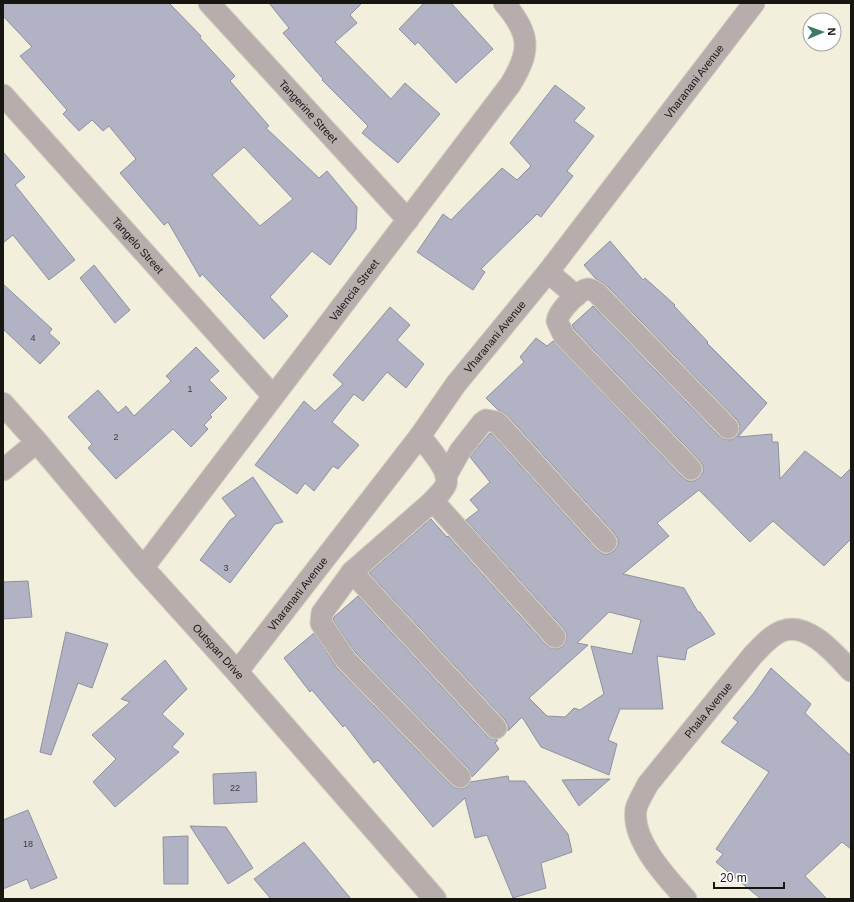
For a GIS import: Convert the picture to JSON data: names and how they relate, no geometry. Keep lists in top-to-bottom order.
{
  "streets": {
    "street": [
      "Vharanani Avenue",
      "Tangerine Street",
      "Tangelo Street",
      "Valencia Street",
      "Outspan Drive",
      "Phala Avenue"
    ]
  },
  "crossings": [
    ["Vharanani Avenue", "Outspan Drive"],
    ["Tangerine Street", "Valencia Street"],
    ["Tangelo Street", "Valencia Street"],
    ["Valencia Street", "Outspan Drive"]
  ],
  "house_numbers": [
    "4",
    "1",
    "2",
    "3",
    "22",
    "18"
  ],
  "scale_bar": "20 m",
  "north": "right"
}
